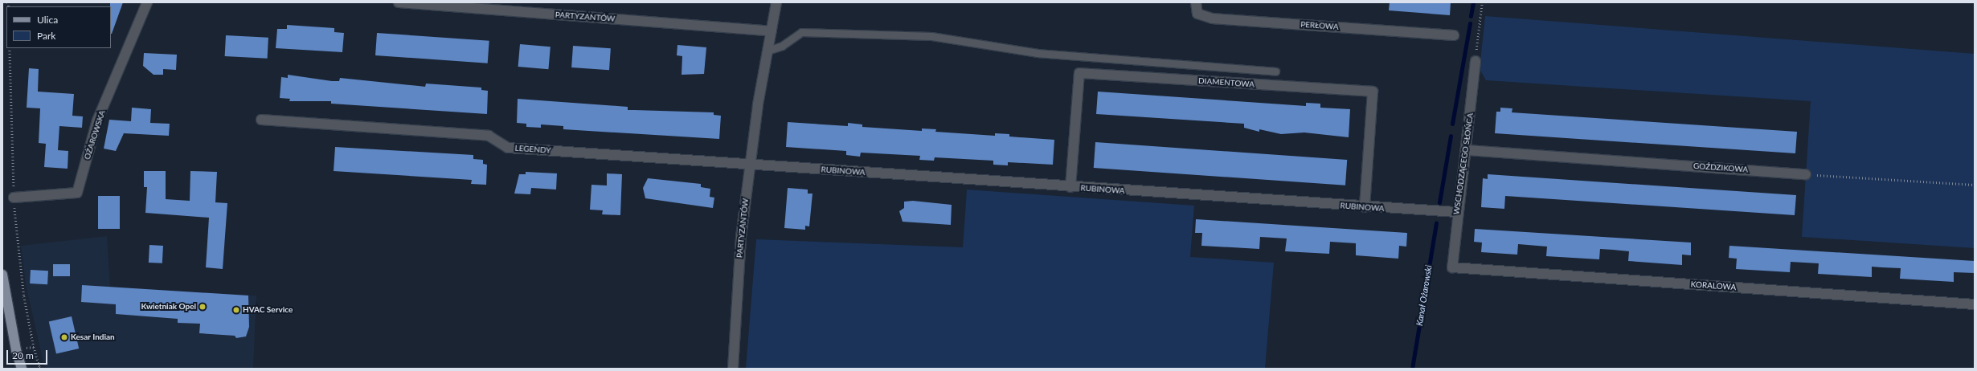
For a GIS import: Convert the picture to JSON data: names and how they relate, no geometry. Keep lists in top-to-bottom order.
{
  "streets": {
    "street": [
      "PARTYZANTÓW",
      "PERŁOWA",
      "DIAMENTOWA",
      "OŻAROWSKA",
      "LEGENDY",
      "WSCHODZĄCEGO SŁOŃCA",
      "GOŹDZIKOWA",
      "RUBINOWA",
      "KORALOWA"
    ]
  },
  "crossings": [
    ["PARTYZANTÓW", "LEGENDY"],
    ["PARTYZANTÓW", "RUBINOWA"],
    ["DIAMENTOWA", "RUBINOWA"],
    ["LEGENDY", "RUBINOWA"],
    ["WSCHODZĄCEGO SŁOŃCA", "GOŹDZIKOWA"],
    ["WSCHODZĄCEGO SŁOŃCA", "RUBINOWA"],
    ["WSCHODZĄCEGO SŁOŃCA", "KORALOWA"]
  ],
  "water": ["Kanał Ożarowski"],
  "places": ["Kwietniak Opel", "HVAC Service", "Kesar Indian"],
  "legend": ["Ulica", "Park"],
  "scale_bar": "20 m"
}
